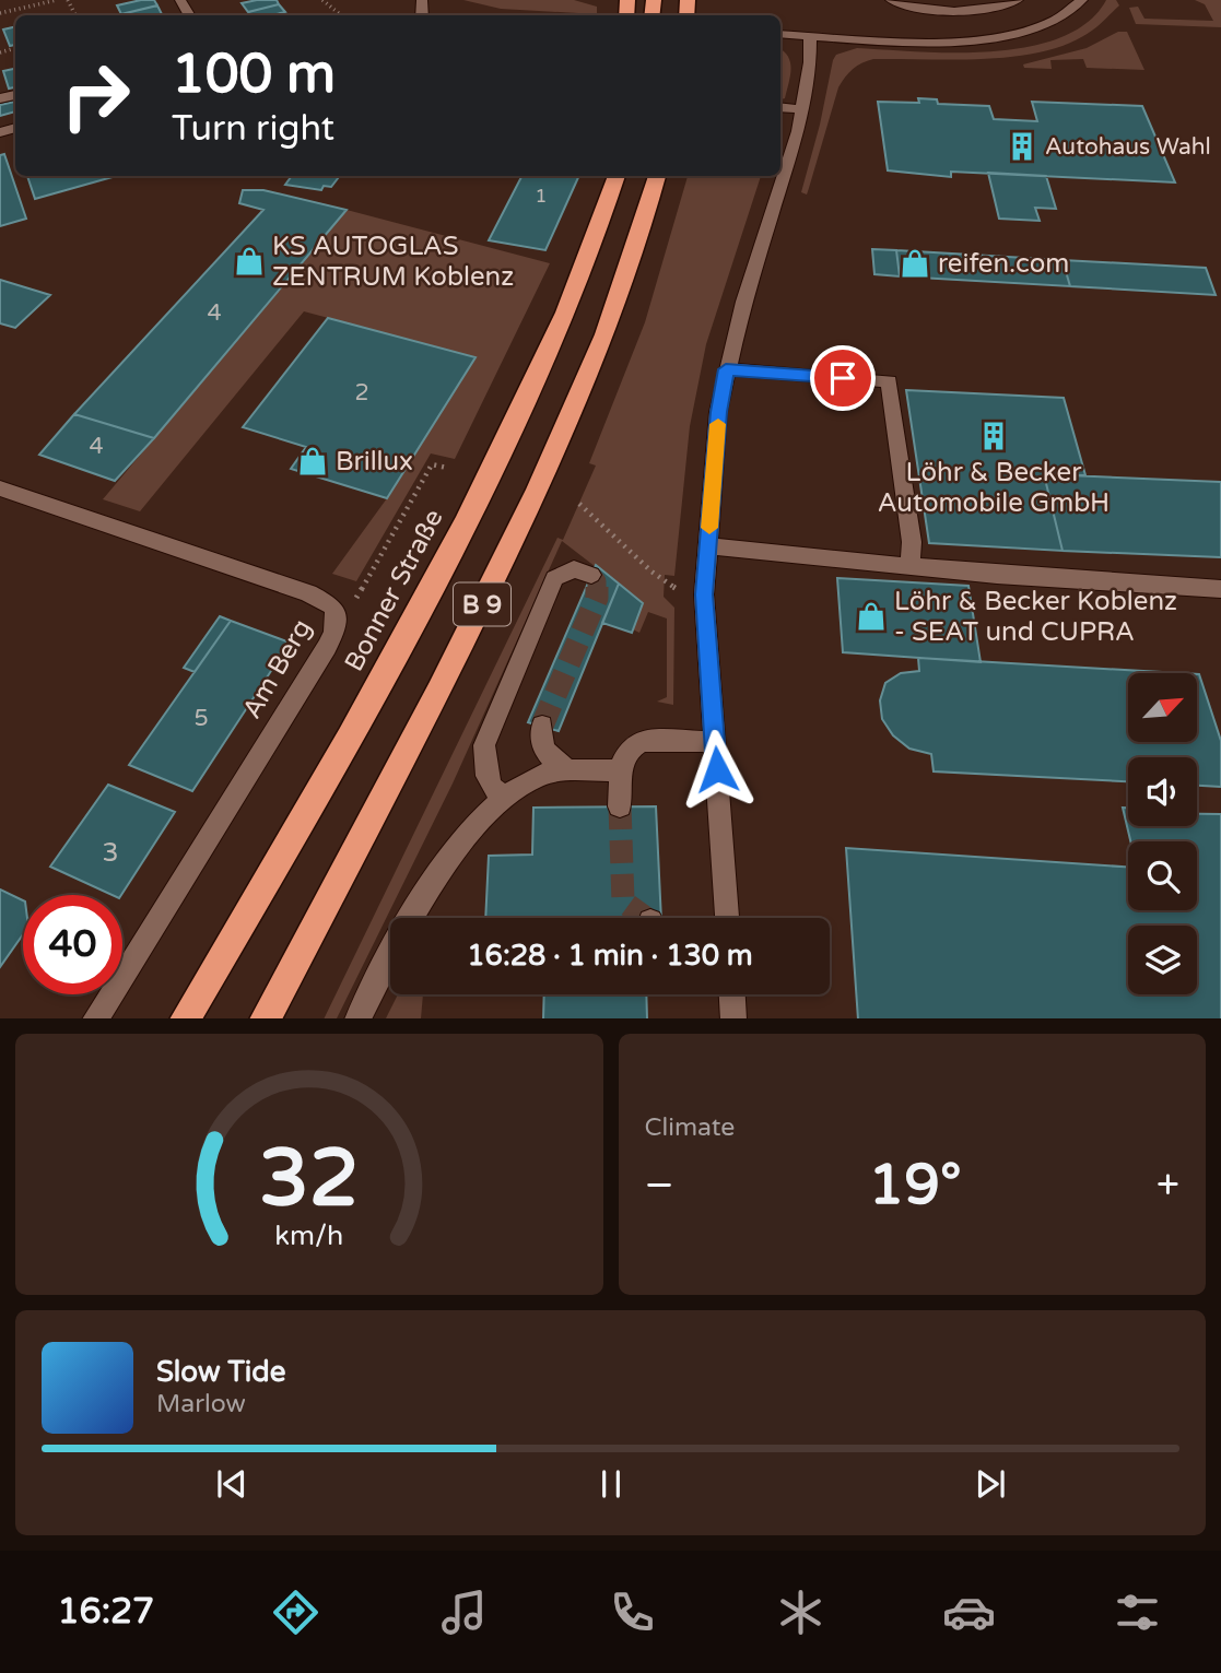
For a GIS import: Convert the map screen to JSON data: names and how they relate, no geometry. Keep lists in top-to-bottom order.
{
  "streets": {
    "highway": ["Bonner Straße", "B 9"],
    "street": ["Am Berg"]
  },
  "places": {
    "building": ["Autohaus Wahl", "Löhr & Becker Automobile GmbH"],
    "shop": [
      "KS AUTOGLAS ZENTRUM Koblenz",
      "reifen.com",
      "Brillux",
      "Löhr & Becker Koblenz - SEAT und CUPRA"
    ]
  },
  "house_numbers": [
    "1",
    "4",
    "2",
    "4",
    "5",
    "3"
  ],
  "north": "top right",
  "page": {
    "turn": ["100 m", "Turn right"],
    "limit": "40",
    "trip": "16:28 · 1 min · 130 m",
    "tile": "Climate",
    "heat": ["−", "19°", "+"],
    "song": ["Slow Tide", "Marlow"],
    "tabs": "16:27",
    "gauge": ["32", "km/h"]
  }
}
